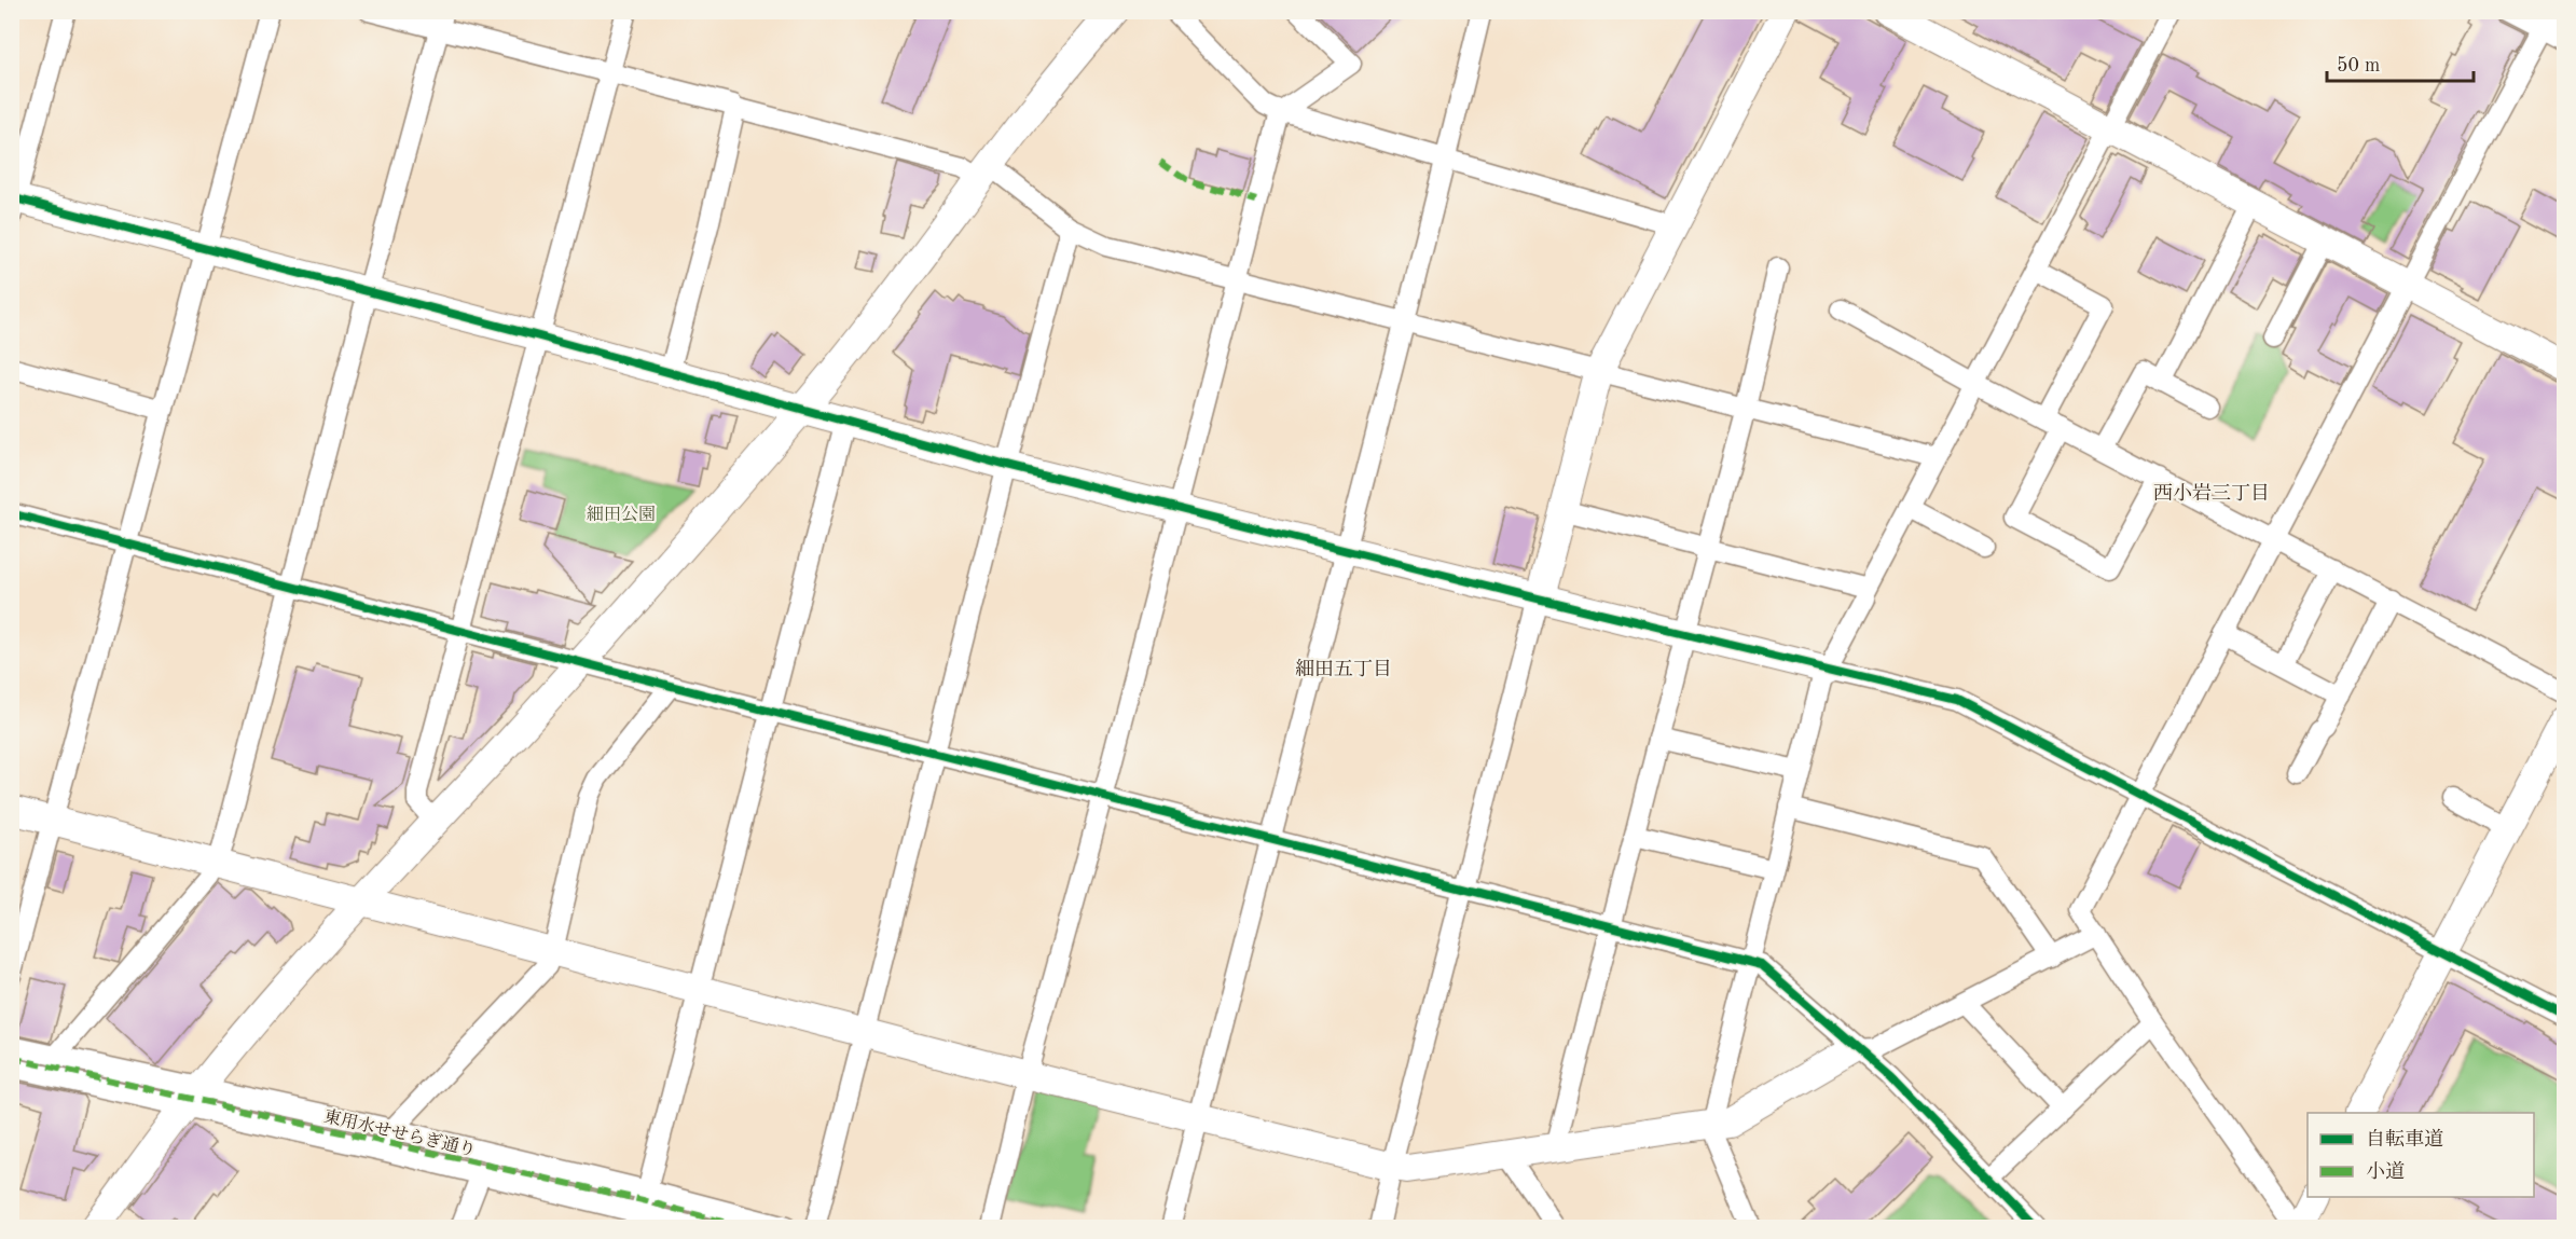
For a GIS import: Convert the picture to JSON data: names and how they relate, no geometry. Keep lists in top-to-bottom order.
{
  "streets": {
    "street": ["東用水せせらぎ通り"]
  },
  "districts": ["西小岩三丁目", "細田五丁目"],
  "parks": ["細田公園"],
  "legend": ["自転車道", "小道"],
  "scale_bar": "50 m"
}
